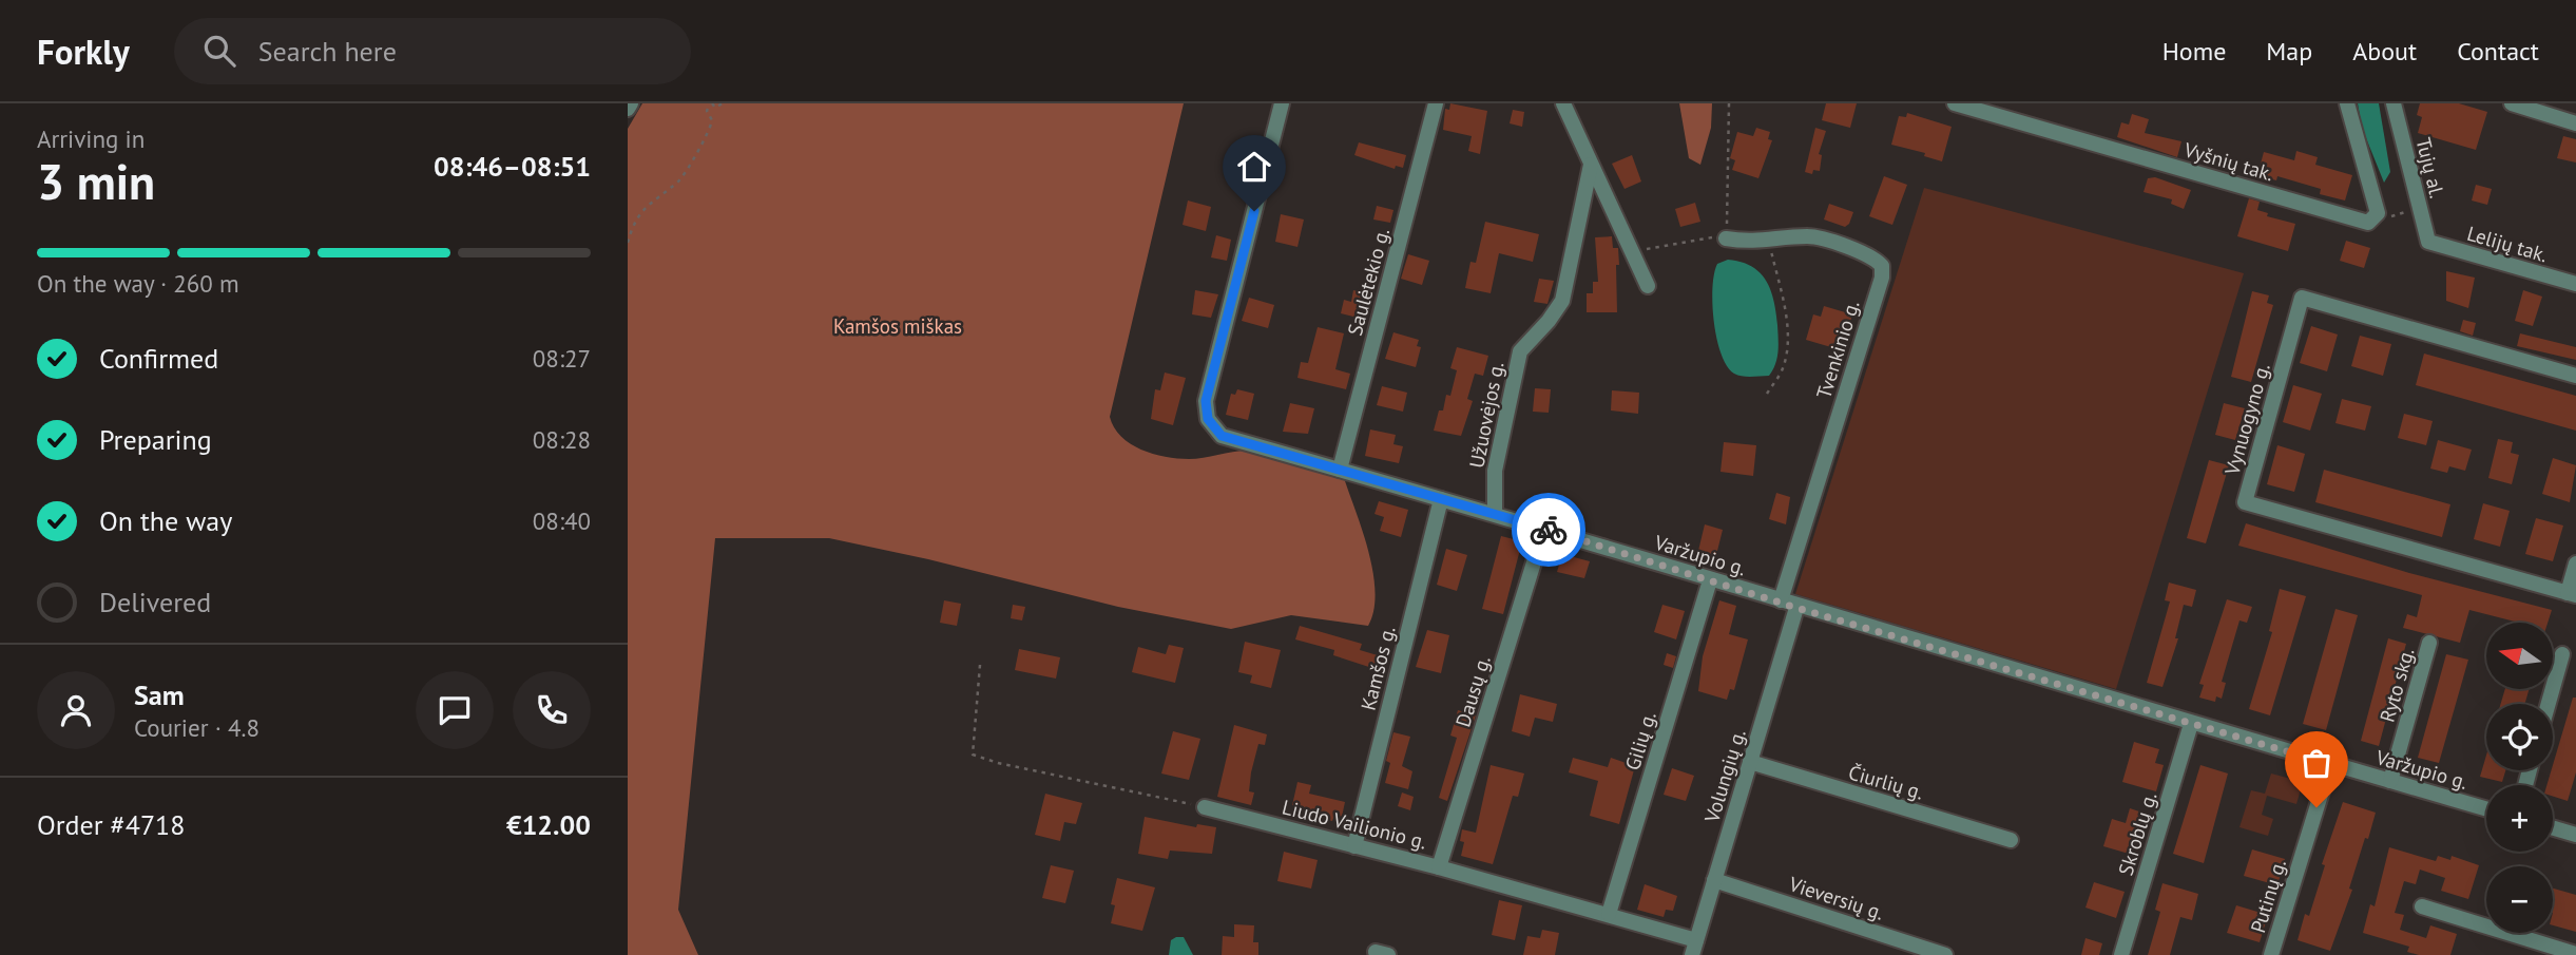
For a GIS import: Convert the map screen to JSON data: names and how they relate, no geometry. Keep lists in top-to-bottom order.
{
  "streets": {
    "street": [
      "Vyšnių tak.",
      "Tujų al.",
      "Lelijų tak.",
      "Saulėtekio g.",
      "Tvenkinio g.",
      "Užuovėjos g.",
      "Vynuogyno g.",
      "Varžupio g.",
      "Kamšos g.",
      "Ryto skg.",
      "Dausų g.",
      "Gilių g.",
      "Volungių g.",
      "Čiurlių g.",
      "Liudo Vailionio g.",
      "Skroblų g.",
      "Putinų g.",
      "Vieversių g."
    ]
  },
  "crossings": [
    ["Tujų al.", "Lelijų tak."],
    ["Saulėtekio g.", "Varžupio g."],
    ["Tvenkinio g.", "Varžupio g."],
    ["Užuovėjos g.", "Varžupio g."],
    ["Varžupio g.", "Kamšos g."],
    ["Varžupio g.", "Ryto skg."],
    ["Varžupio g.", "Dausų g."],
    ["Varžupio g.", "Gilių g."],
    ["Varžupio g.", "Volungių g."],
    ["Varžupio g.", "Skroblų g."],
    ["Varžupio g.", "Putinų g."],
    ["Kamšos g.", "Liudo Vailionio g."],
    ["Dausų g.", "Liudo Vailionio g."],
    ["Gilių g.", "Liudo Vailionio g."],
    ["Volungių g.", "Čiurlių g."],
    ["Volungių g.", "Liudo Vailionio g."],
    ["Volungių g.", "Vieversių g."]
  ],
  "parks": ["Kamšos miškas"],
  "north": "left",
  "page": {
    "header": "Forkly",
    "search": "Search here",
    "nav": [
      "Home",
      "Map",
      "About",
      "Contact"
    ],
    "heading": ["3 min", "Arriving in", "08:46–08:51"],
    "panel": [
      "Sam",
      "Courier · 4.8",
      "Order #4718",
      "€12.00"
    ],
    "bar": "On the way · 260 m",
    "list": [
      ["Confirmed", "08:27"],
      ["Preparing", "08:28"],
      ["On the way", "08:40"],
      "Delivered"
    ],
    "map_buttons": ["+", "−"]
  }
}
